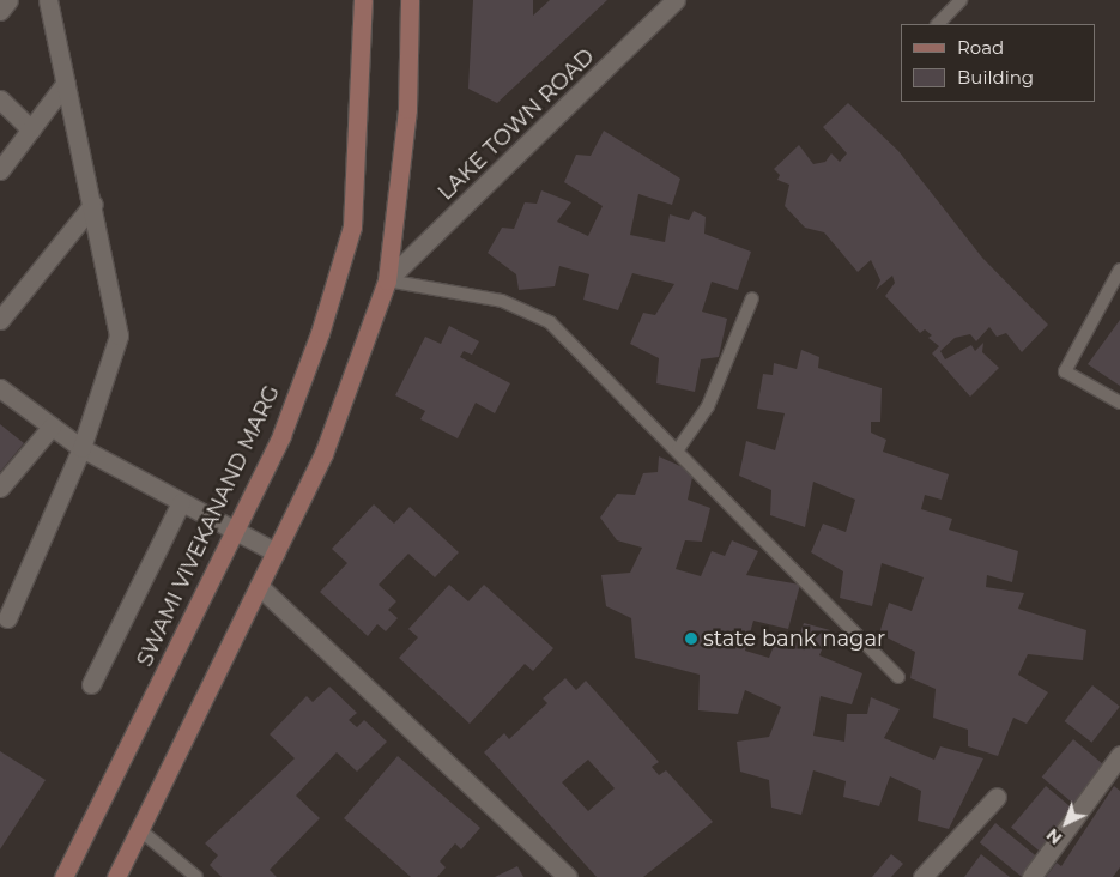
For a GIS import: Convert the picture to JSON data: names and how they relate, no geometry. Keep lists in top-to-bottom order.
{
  "streets": {
    "main road": ["SWAMI VIVEKANAND MARG"],
    "street": ["LAKE TOWN ROAD"]
  },
  "places": ["state bank nagar"],
  "legend": ["Road", "Building"],
  "north": "bottom left"
}
